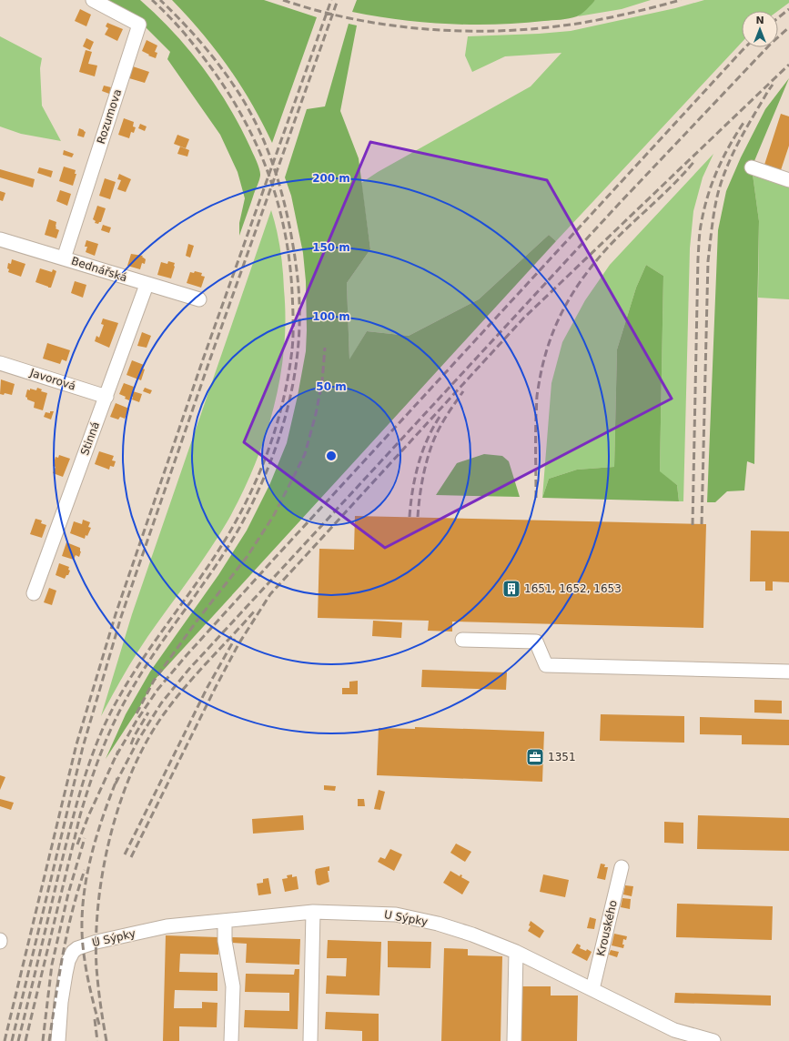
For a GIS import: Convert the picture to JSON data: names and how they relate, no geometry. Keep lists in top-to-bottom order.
{
  "streets": {
    "street": [
      "Rozumova",
      "Bednářská",
      "Javorová",
      "Stinná",
      "U Sýpky",
      "Krouského"
    ]
  },
  "crossings": [
    ["Rozumova", "Bednářská"],
    ["Bednářská", "Stinná"],
    ["Javorová", "Stinná"],
    ["U Sýpky", "Krouského"]
  ],
  "places": {
    "building": ["1651, 1652, 1653"],
    "office": ["1351"]
  },
  "north": "top",
  "rings": [
    "200 m",
    "150 m",
    "100 m",
    "50 m"
  ]
}
